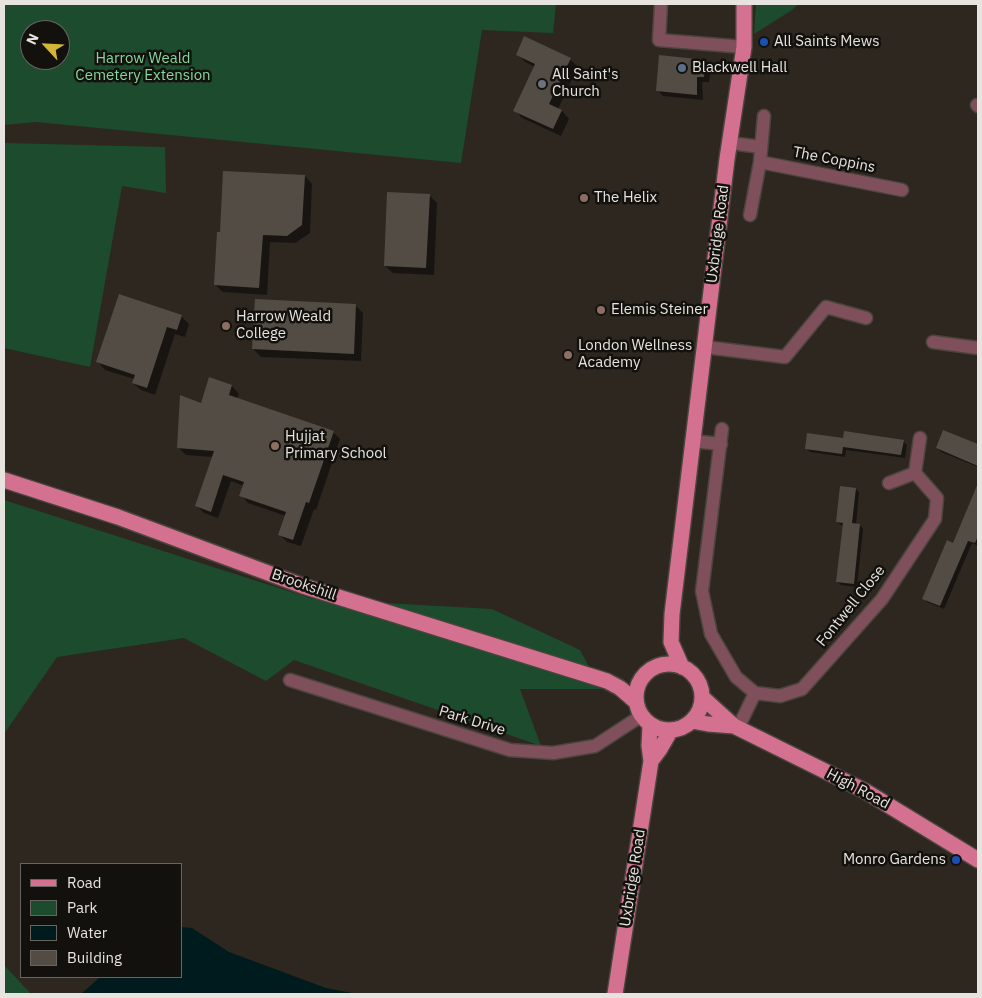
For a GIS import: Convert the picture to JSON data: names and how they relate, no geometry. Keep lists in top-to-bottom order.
{
  "streets": {
    "main road": ["Uxbridge Road", "Brookshill", "High Road"],
    "street": ["The Coppins", "Fontwell Close", "Park Drive"]
  },
  "crossings": [
    ["Uxbridge Road", "Brookshill"],
    ["Uxbridge Road", "Park Drive"],
    ["Uxbridge Road", "High Road"],
    ["Brookshill", "Park Drive"],
    ["Brookshill", "High Road"],
    ["Park Drive", "High Road"]
  ],
  "parks": ["Harrow Weald Cemetery Extension"],
  "places": [
    "All Saints Mews",
    "Blackwell Hall",
    "All Saint's Church",
    "The Helix",
    "Elemis Steiner",
    "Harrow Weald College",
    "London Wellness Academy",
    "Hujjat Primary School",
    "Monro Gardens"
  ],
  "legend": [
    "Road",
    "Park",
    "Water",
    "Building"
  ],
  "north": "top left"
}
